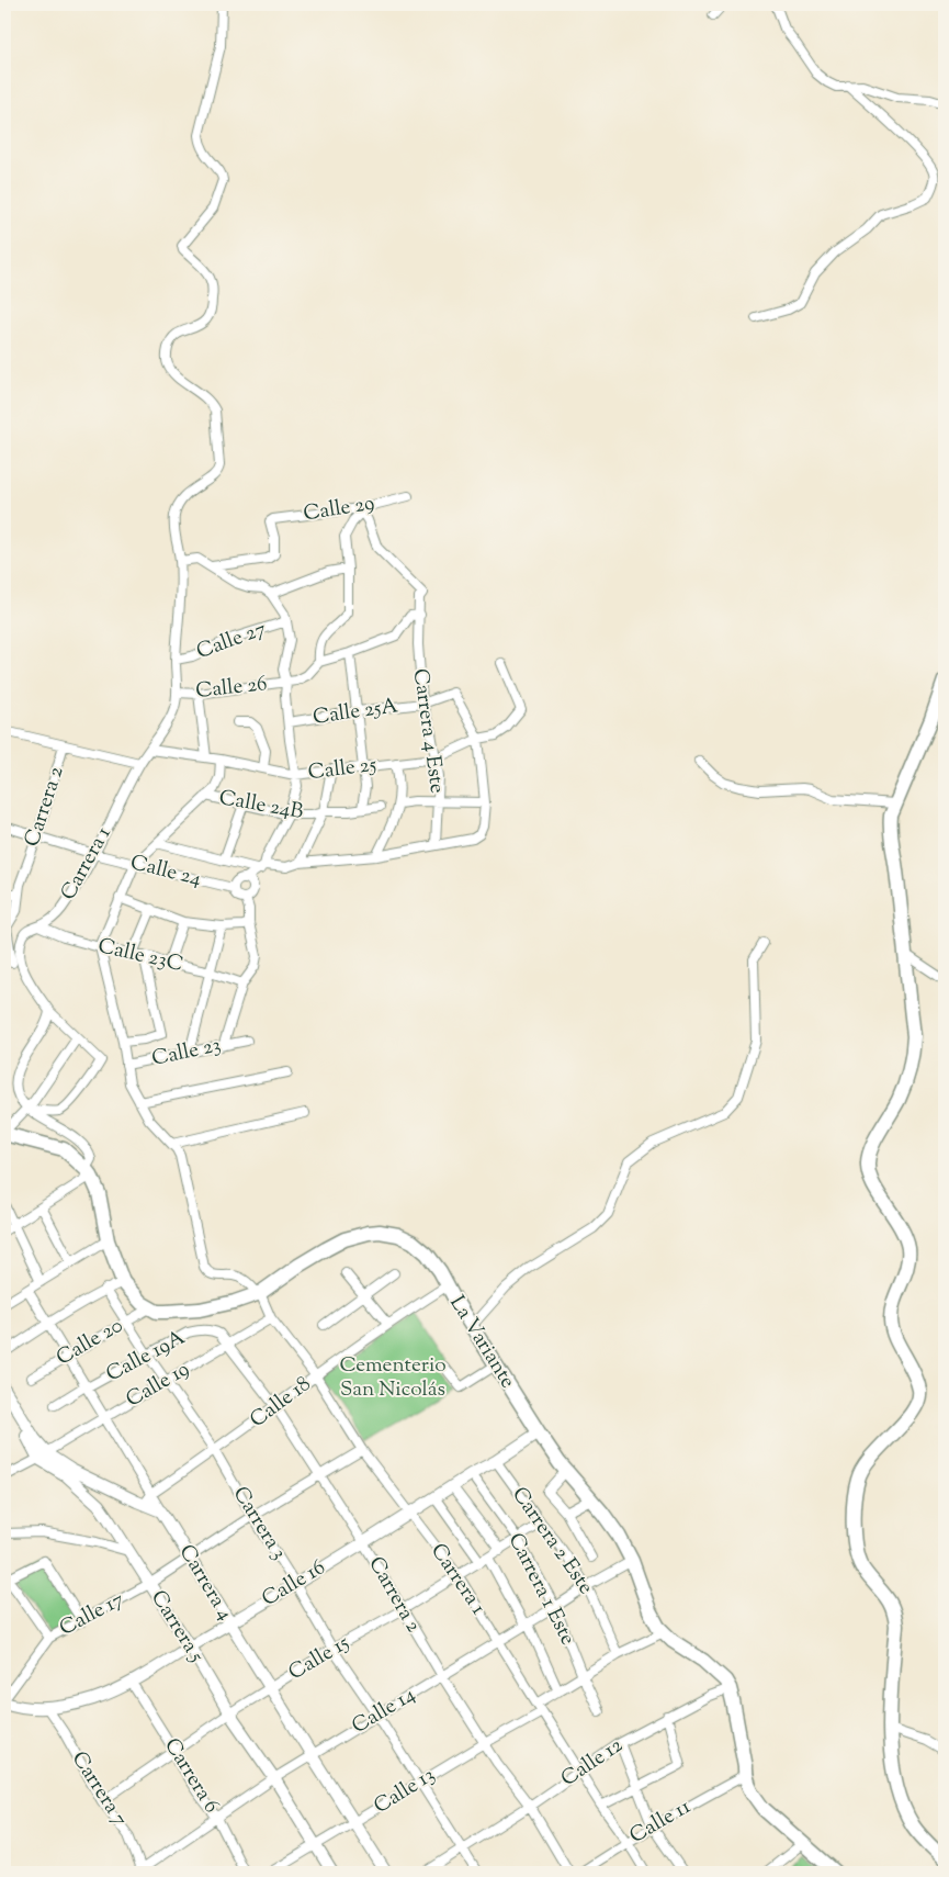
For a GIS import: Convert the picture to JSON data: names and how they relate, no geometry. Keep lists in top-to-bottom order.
{
  "streets": {
    "main road": ["La Variante"],
    "street": [
      "Calle 29",
      "Calle 27",
      "Calle 26",
      "Calle 25A",
      "Carrera 4 Este",
      "Calle 25",
      "Calle 24B",
      "Carrera 2",
      "Carrera 1",
      "Calle 24",
      "Calle 23C",
      "Calle 23",
      "Calle 20",
      "Calle 19A",
      "Calle 19",
      "Calle 18",
      "Carrera 3",
      "Carrera 2 Este",
      "Carrera 4",
      "Calle 16",
      "Carrera 1 Este",
      "Calle 17",
      "Carrera 5",
      "Calle 15",
      "Calle 14",
      "Calle 12",
      "Carrera 6",
      "Carrera 7",
      "Calle 13",
      "Calle 11"
    ]
  },
  "crossings": [
    ["Calle 29", "Carrera 4 Este"],
    ["Calle 26", "Carrera 1"],
    ["Calle 25A", "Carrera 4 Este"],
    ["Calle 25A", "Calle 25"],
    ["Carrera 4 Este", "Calle 25"],
    ["Calle 25", "Carrera 1"],
    ["Carrera 2", "Carrera 1"],
    ["Carrera 2", "Calle 24"],
    ["Carrera 2", "Calle 19A"],
    ["Carrera 2", "Calle 19"],
    ["Carrera 2", "Calle 18"],
    ["Carrera 2", "Calle 16"],
    ["Carrera 2", "Calle 17"],
    ["Carrera 2", "Calle 15"],
    ["Carrera 2", "Calle 14"],
    ["Carrera 2", "Calle 12"],
    ["Carrera 2", "Calle 13"],
    ["Carrera 1", "Calle 24"],
    ["Carrera 1", "Calle 23C"],
    ["Carrera 1", "La Variante"],
    ["Carrera 1", "Calle 19"],
    ["Carrera 1", "Calle 18"],
    ["Carrera 1", "Calle 16"],
    ["Carrera 1", "Calle 17"],
    ["Carrera 1", "Calle 15"],
    ["Carrera 1", "Calle 14"],
    ["Carrera 1", "Calle 12"],
    ["Carrera 1", "Calle 13"],
    ["Carrera 1", "Calle 11"],
    ["Calle 20", "La Variante"],
    ["Calle 20", "Carrera 3"],
    ["Calle 20", "Carrera 4"],
    ["La Variante", "Calle 18"],
    ["La Variante", "Calle 16"],
    ["La Variante", "Calle 14"],
    ["La Variante", "Calle 12"],
    ["La Variante", "Calle 13"],
    ["La Variante", "Calle 11"],
    ["Calle 19A", "Carrera 3"],
    ["Calle 19A", "Carrera 4"],
    ["Calle 19", "Carrera 3"],
    ["Calle 19", "Carrera 4"],
    ["Calle 19", "Carrera 5"],
    ["Calle 18", "Carrera 3"],
    ["Calle 18", "Carrera 4"],
    ["Calle 18", "Carrera 5"],
    ["Carrera 3", "Calle 16"],
    ["Carrera 3", "Calle 17"],
    ["Carrera 3", "Calle 15"],
    ["Carrera 3", "Calle 14"],
    ["Carrera 3", "Calle 12"],
    ["Carrera 3", "Calle 13"],
    ["Carrera 2 Este", "Calle 16"],
    ["Carrera 2 Este", "Calle 15"],
    ["Carrera 2 Este", "Calle 14"],
    ["Carrera 2 Este", "Calle 13"],
    ["Carrera 4", "Calle 16"],
    ["Carrera 4", "Calle 17"],
    ["Carrera 4", "Carrera 5"],
    ["Carrera 4", "Calle 15"],
    ["Carrera 4", "Calle 14"],
    ["Carrera 4", "Calle 13"],
    ["Calle 16", "Carrera 1 Este"],
    ["Calle 16", "Carrera 5"],
    ["Calle 16", "Carrera 6"],
    ["Calle 16", "Carrera 7"],
    ["Carrera 1 Este", "Calle 15"],
    ["Carrera 1 Este", "Calle 14"],
    ["Carrera 1 Este", "Calle 13"],
    ["Calle 17", "Carrera 5"],
    ["Carrera 5", "Calle 15"],
    ["Carrera 5", "Calle 14"],
    ["Carrera 5", "Calle 13"],
    ["Calle 15", "Carrera 6"],
    ["Calle 15", "Carrera 7"],
    ["Calle 14", "Carrera 6"],
    ["Calle 14", "Carrera 7"]
  ],
  "parks": ["Cementerio San Nicolás"]
}
